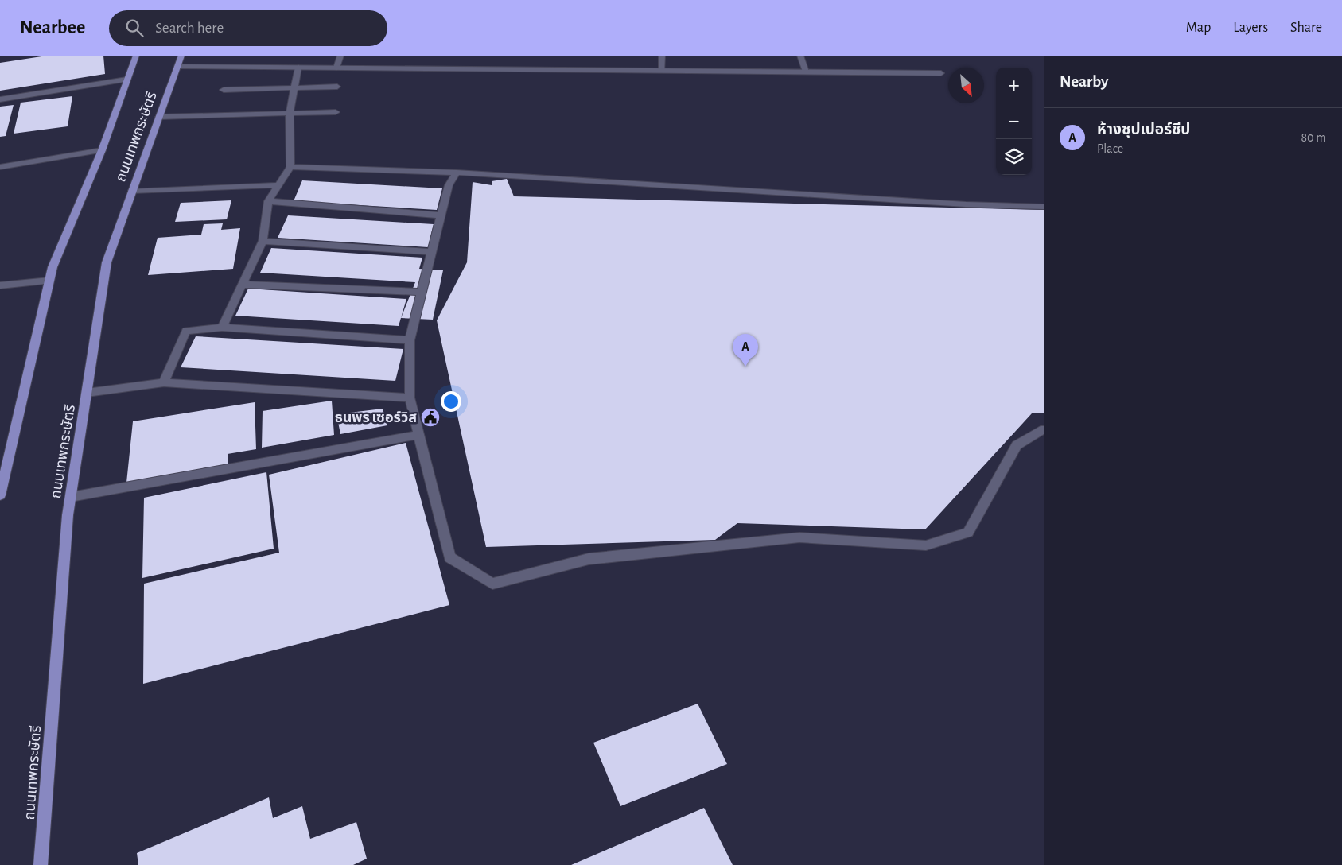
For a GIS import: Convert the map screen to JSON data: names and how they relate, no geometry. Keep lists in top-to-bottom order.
{
  "streets": {
    "main road": ["ถนนเทพกระษัตรี"]
  },
  "places": {
    "public building": ["ธนพร เซอร์วิส"]
  },
  "north": "bottom right",
  "page": {
    "header": "Nearbee",
    "search": "Search here",
    "nav": ["Map", "Layers", "Share"],
    "heading": "Nearby",
    "map_buttons": ["+", "−"],
    "list": [
      {
        "mark": "A",
        "name": "ห้างซุปเปอร์ชีป",
        "note": "Place",
        "value": "80 m"
      }
    ],
    "pins": "A"
  }
}
